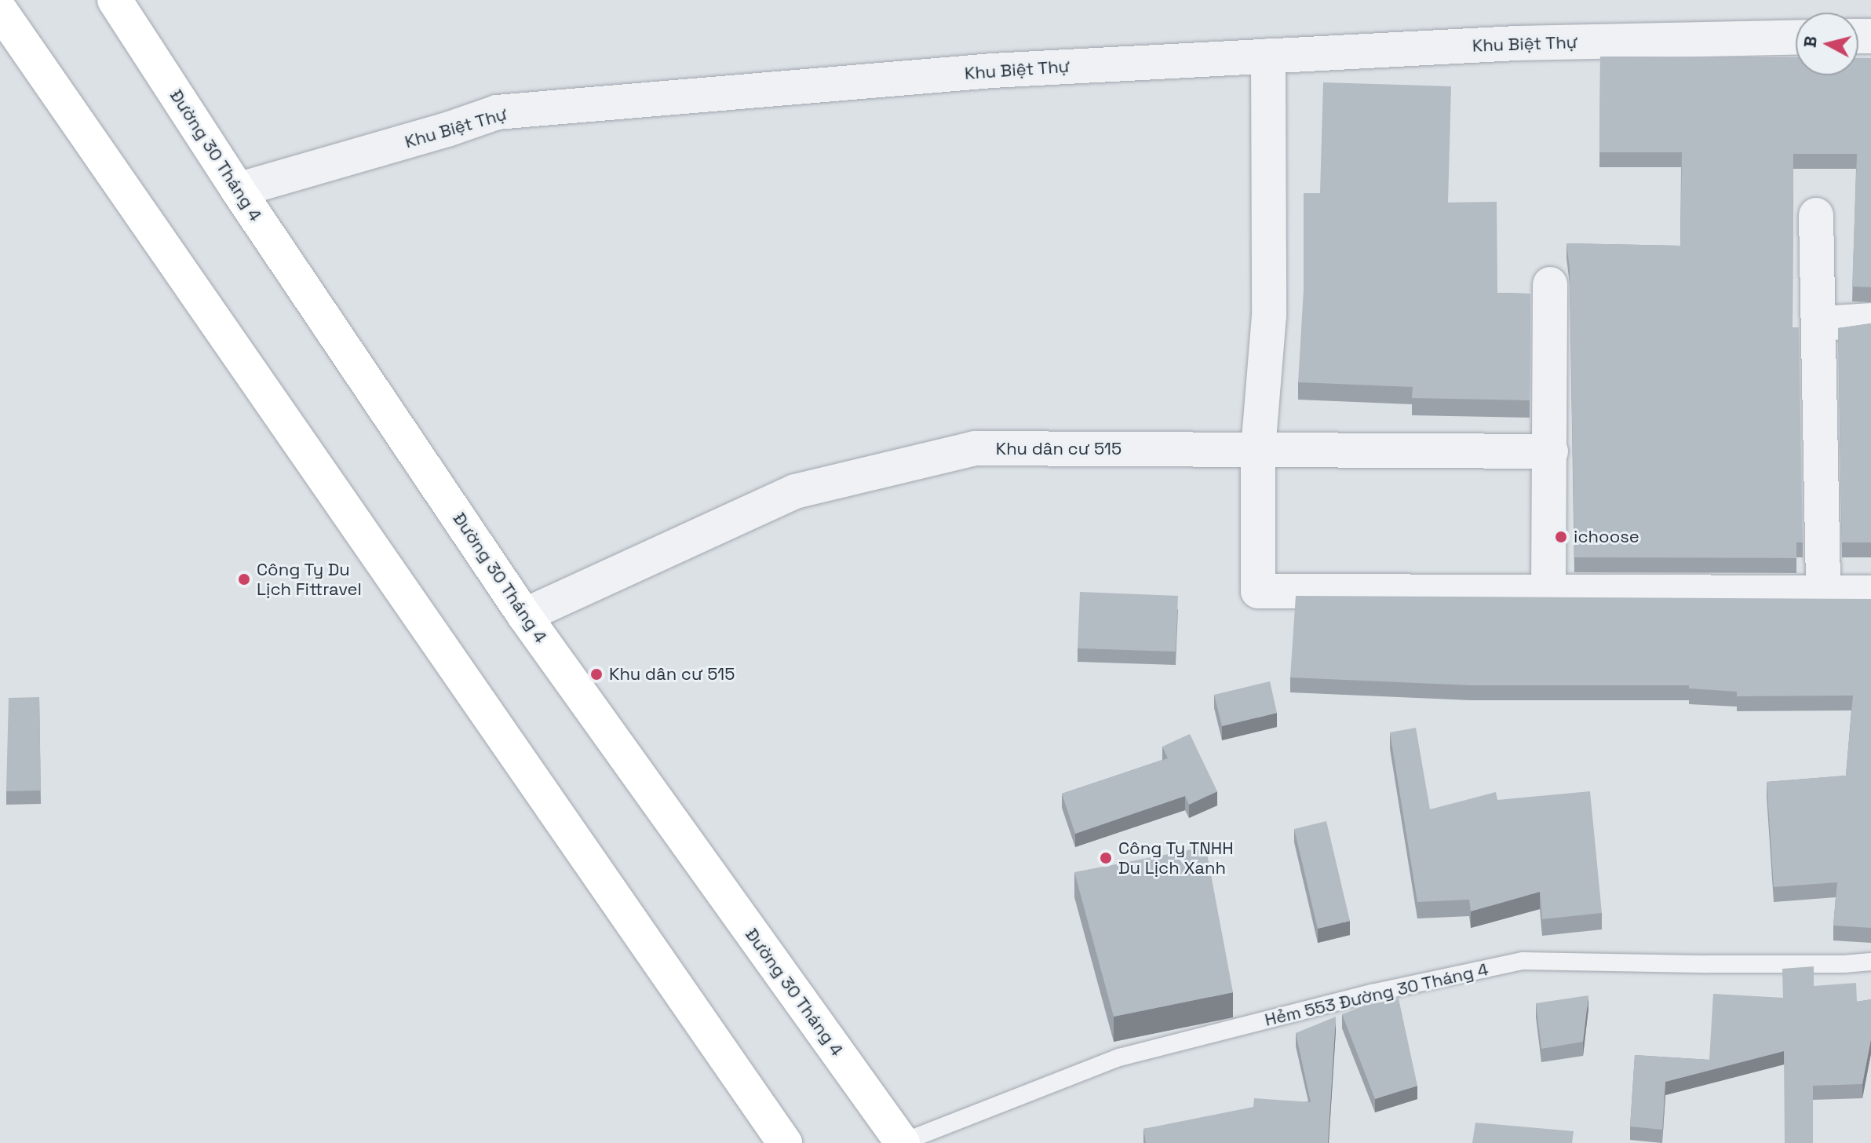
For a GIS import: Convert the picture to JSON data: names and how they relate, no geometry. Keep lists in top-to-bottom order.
{
  "streets": {
    "main road": ["Đường 30 Tháng 4"],
    "street": ["Khu Biệt Thự", "Khu dân cư 515"],
    "lane": ["Hẻm 553 Đường 30 Tháng 4"]
  },
  "crossings": [
    ["Khu Biệt Thự", "Đường 30 Tháng 4"],
    ["Đường 30 Tháng 4", "Khu dân cư 515"],
    ["Đường 30 Tháng 4", "Hẻm 553 Đường 30 Tháng 4"]
  ],
  "places": [
    "ichoose",
    "Công Ty Du Lịch Fittravel",
    "Khu dân cư 515",
    "Công Ty TNHH Du Lịch Xanh"
  ],
  "north": "left"
}
